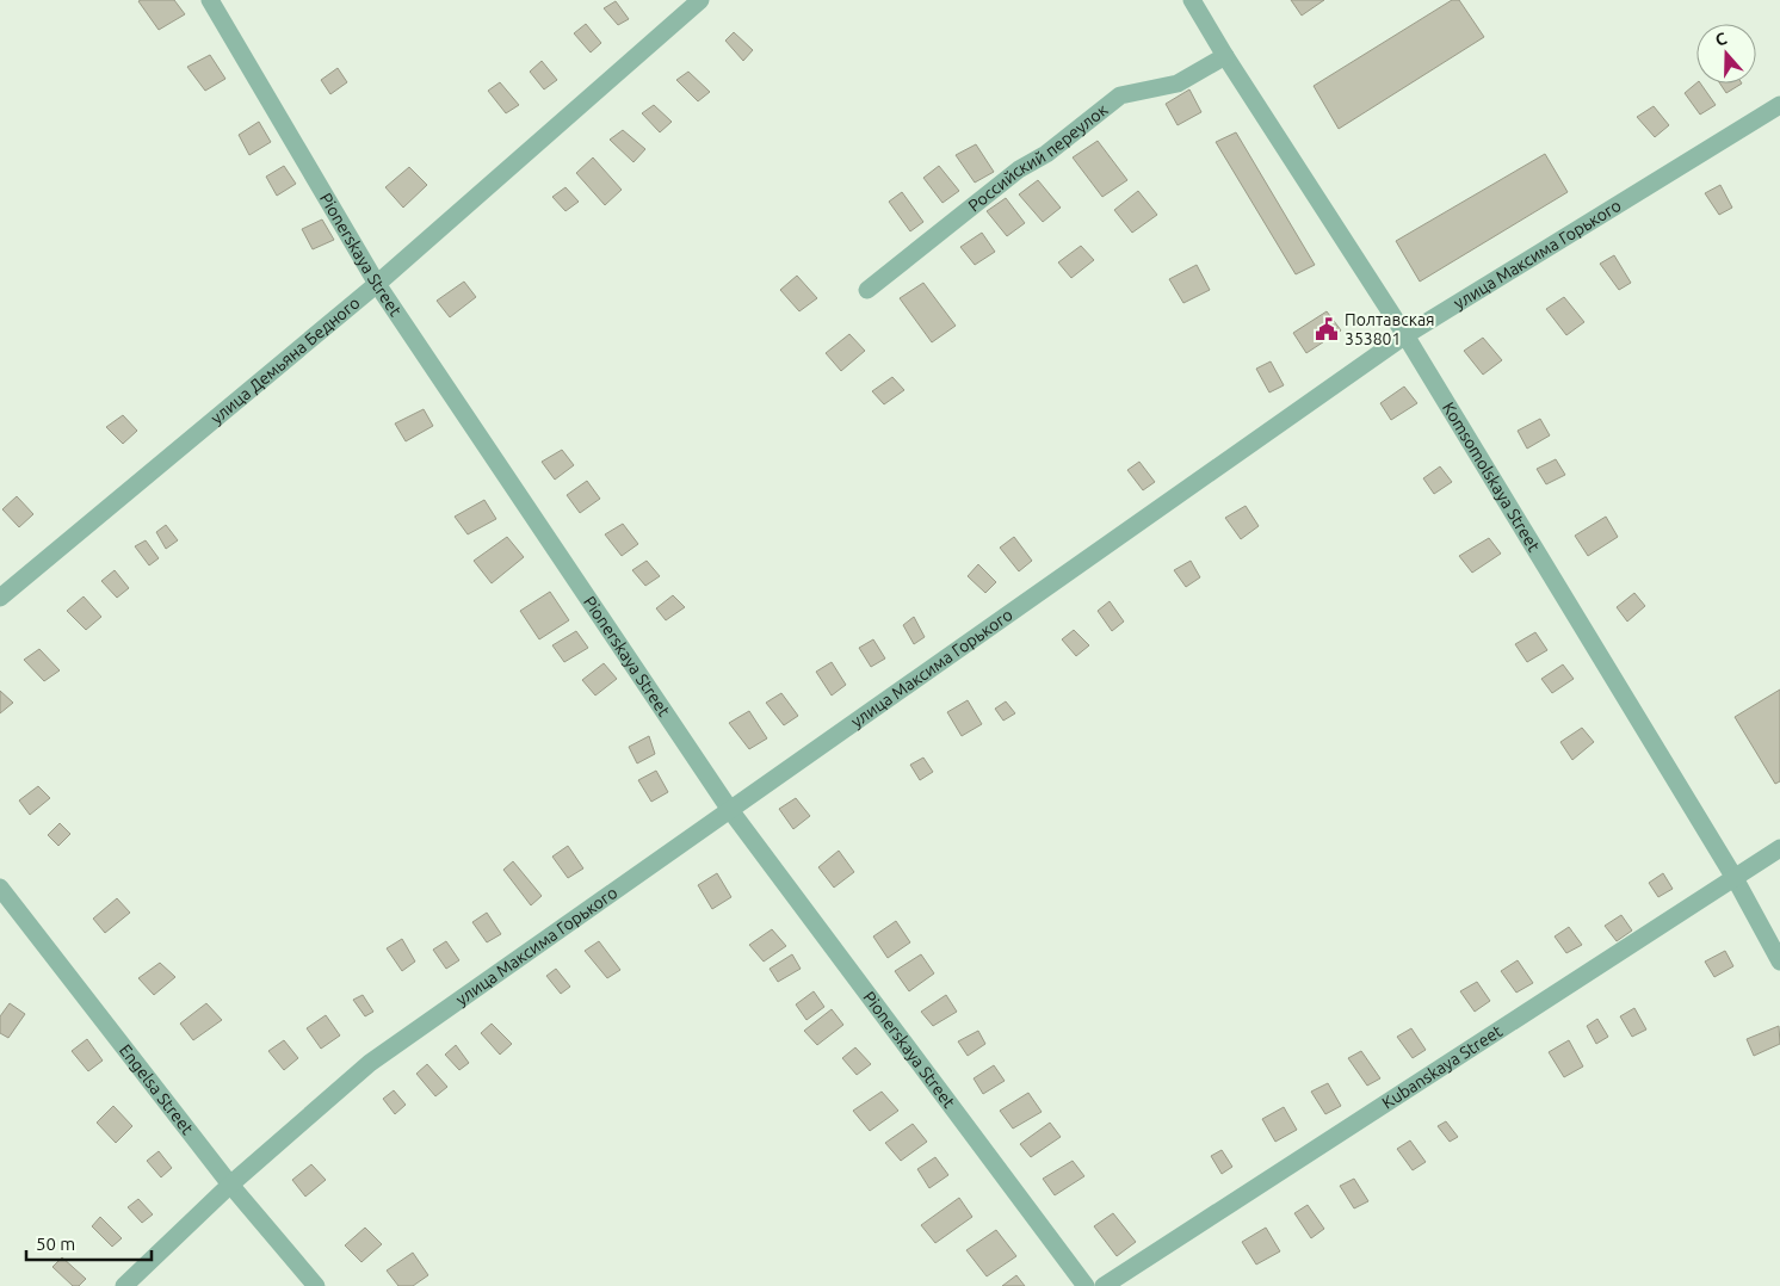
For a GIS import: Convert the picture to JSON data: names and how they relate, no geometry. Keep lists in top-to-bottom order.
{
  "streets": {
    "street": [
      "Российский переулок",
      "Pionerskaya Street",
      "улица Максима Горького",
      "улица Демьяна Бедного",
      "Komsomolskaya Street",
      "Kubanskaya Street",
      "Engelsa Street"
    ]
  },
  "crossings": [
    ["Российский переулок", "Komsomolskaya Street"],
    ["Pionerskaya Street", "улица Максима Горького"],
    ["Pionerskaya Street", "улица Демьяна Бедного"],
    ["улица Максима Горького", "Komsomolskaya Street"],
    ["улица Максима Горького", "Engelsa Street"],
    ["Komsomolskaya Street", "Kubanskaya Street"]
  ],
  "places": {
    "public building": ["Полтавская 353801"]
  },
  "scale_bar": "50 m",
  "north": "top"
}
